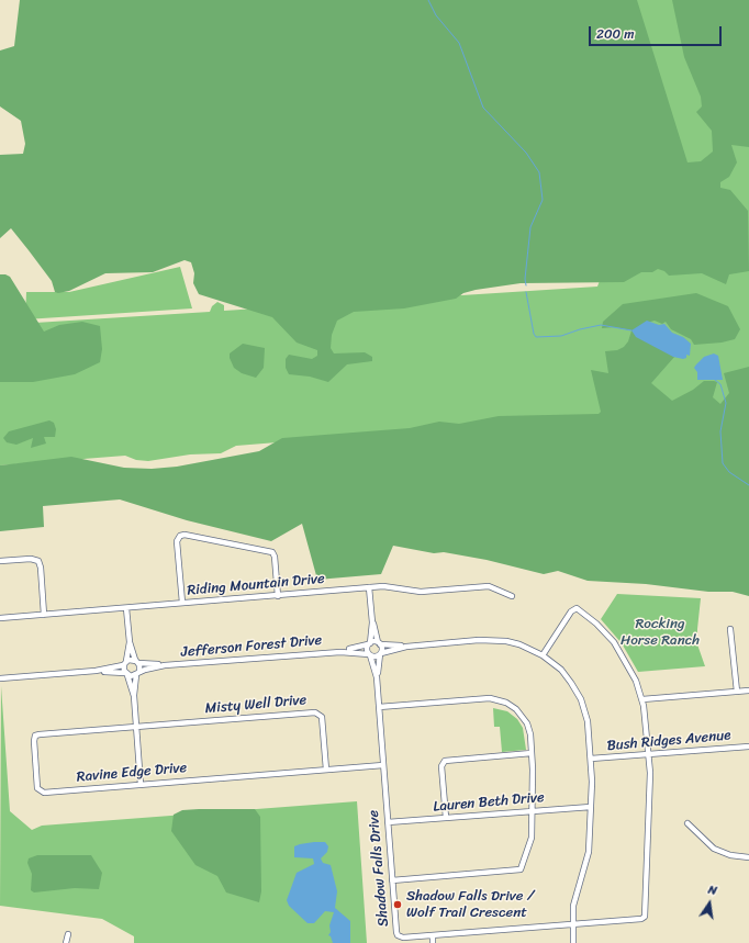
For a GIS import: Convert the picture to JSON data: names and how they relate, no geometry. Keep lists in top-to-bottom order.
{
  "streets": {
    "street": [
      "Riding Mountain Drive",
      "Jefferson Forest Drive",
      "Misty Well Drive",
      "Bush Ridges Avenue",
      "Ravine Edge Drive",
      "Lauren Beth Drive",
      "Shadow Falls Drive"
    ]
  },
  "crossings": [
    ["Jefferson Forest Drive", "Shadow Falls Drive"],
    ["Misty Well Drive", "Ravine Edge Drive"],
    ["Bush Ridges Avenue", "Shadow Falls Drive"],
    ["Ravine Edge Drive", "Shadow Falls Drive"],
    ["Lauren Beth Drive", "Shadow Falls Drive"]
  ],
  "parks": ["Rocking Horse Ranch"],
  "places": ["Shadow Falls Drive / Wolf Trail Crescent"],
  "scale_bar": "200 m",
  "north": "top"
}
